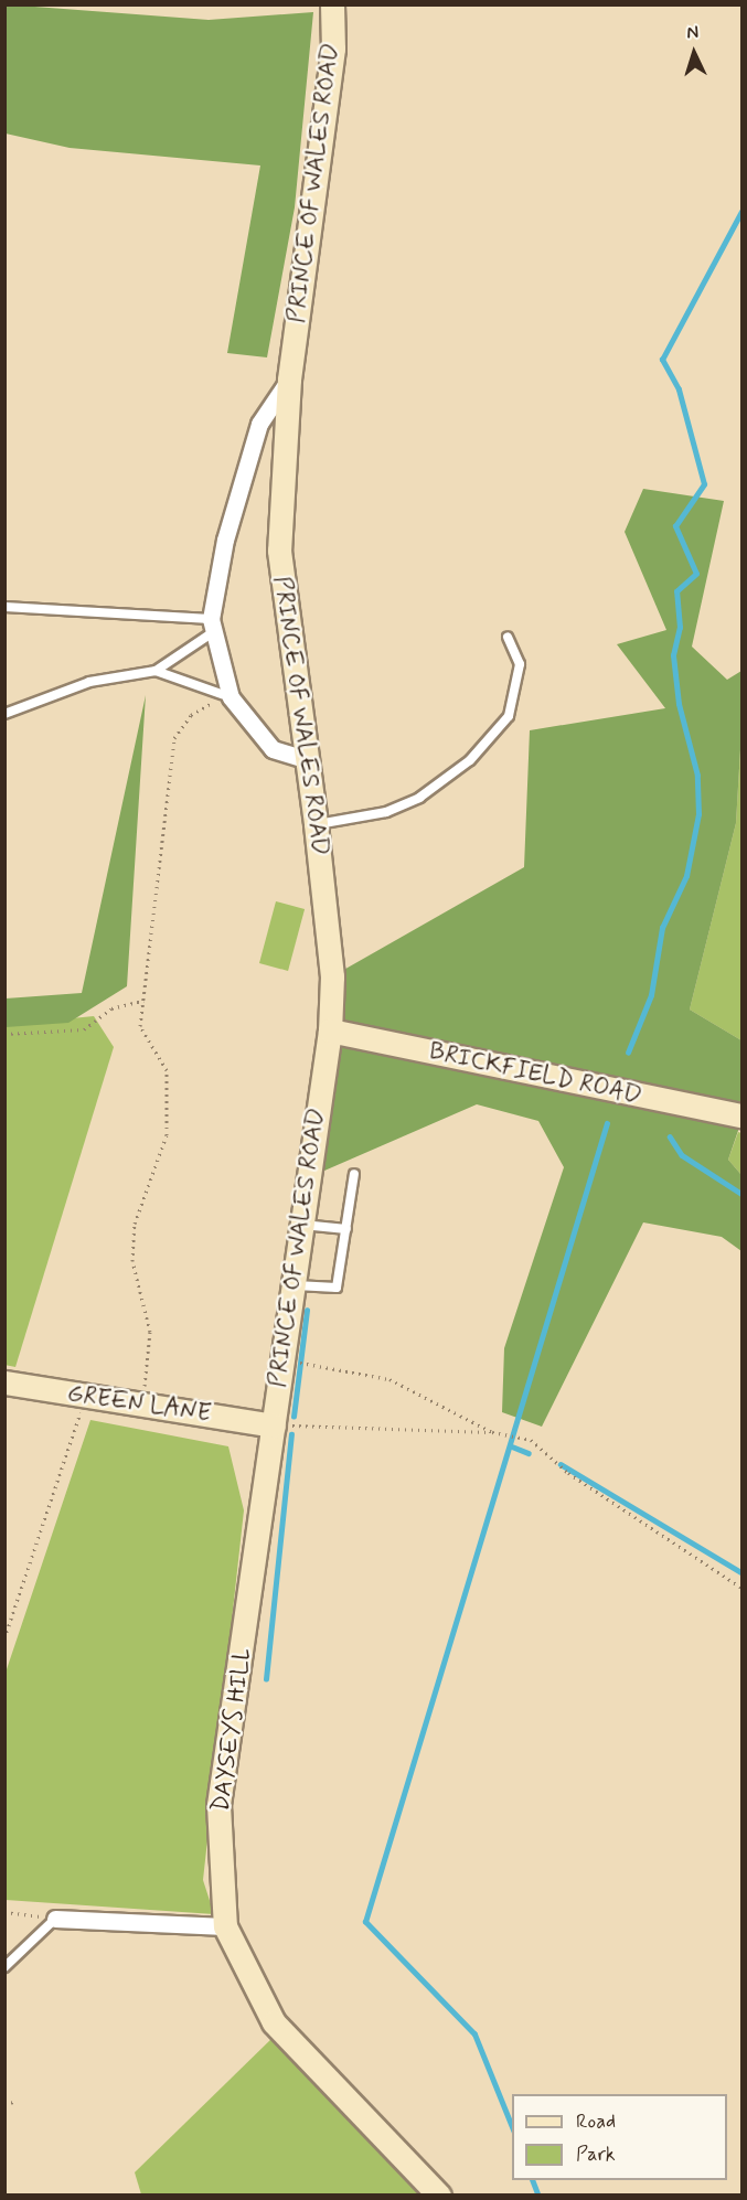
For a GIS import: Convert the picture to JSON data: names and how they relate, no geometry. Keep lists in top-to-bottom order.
{
  "streets": {
    "street": [
      "PRINCE OF WALES ROAD",
      "BRICKFIELD ROAD",
      "GREEN LANE",
      "DAYSEYS HILL"
    ]
  },
  "crossings": [
    ["PRINCE OF WALES ROAD", "BRICKFIELD ROAD"],
    ["PRINCE OF WALES ROAD", "GREEN LANE"],
    ["PRINCE OF WALES ROAD", "DAYSEYS HILL"],
    ["GREEN LANE", "DAYSEYS HILL"]
  ],
  "legend": ["Road", "Park"],
  "north": "top"
}
